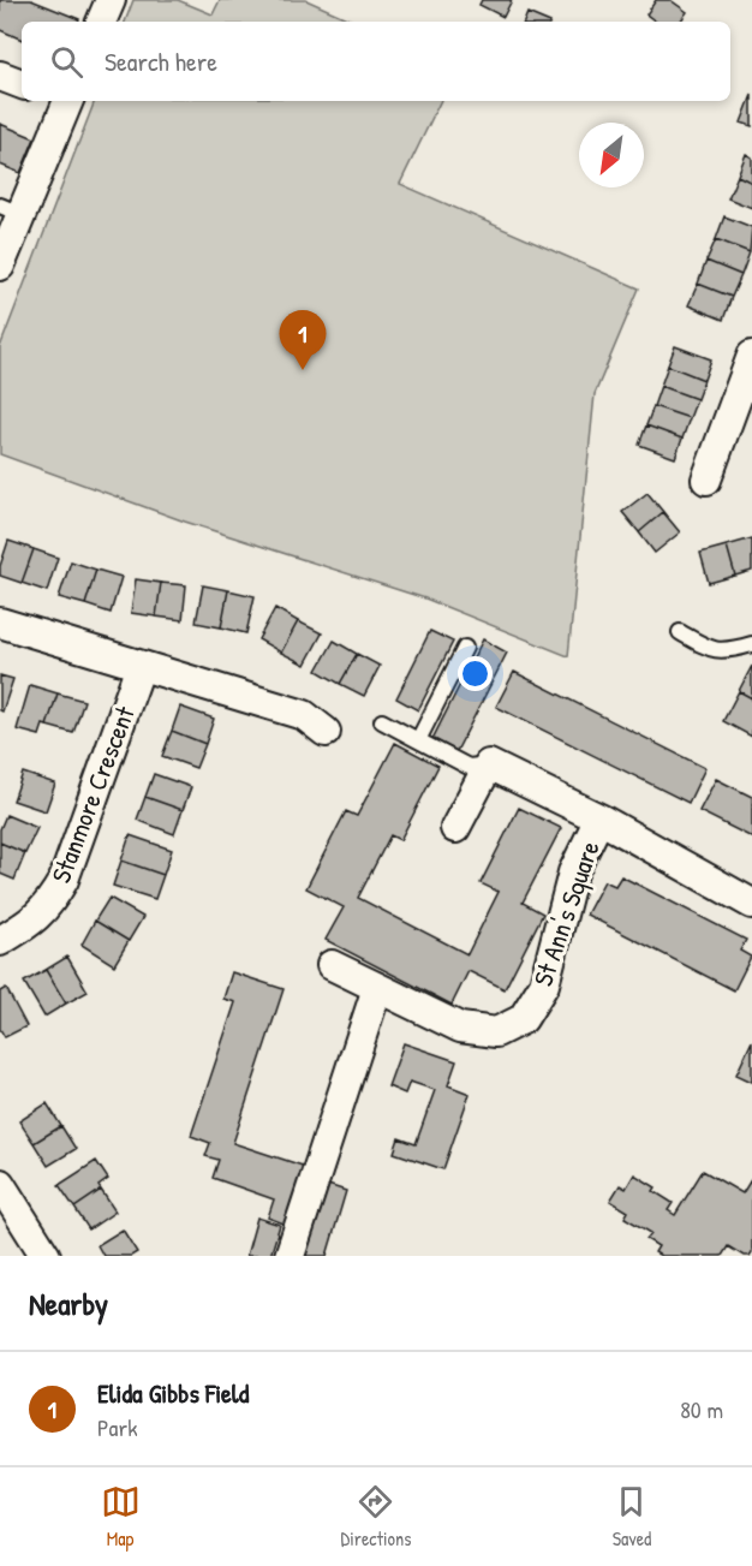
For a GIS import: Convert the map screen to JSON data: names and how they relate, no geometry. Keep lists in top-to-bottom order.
{
  "streets": {
    "street": ["Stanmore Crescent", "St Ann's Square"]
  },
  "north": "bottom left",
  "page": {
    "search": "Search here",
    "pins": "1",
    "heading": "Nearby",
    "list": [
      {
        "mark": "1",
        "name": "Elida Gibbs Field",
        "note": "Park",
        "value": "80 m"
      }
    ],
    "nav": ["Map", "Directions", "Saved"]
  }
}
